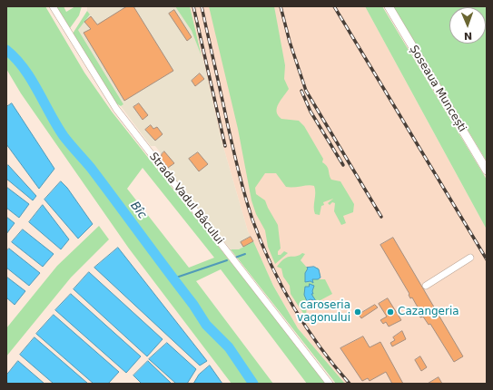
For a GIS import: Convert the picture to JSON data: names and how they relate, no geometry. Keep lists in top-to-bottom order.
{
  "streets": {
    "main road": ["Șoseaua Muncești"],
    "street": ["Strada Vadul Bâcului"]
  },
  "water": ["Bîc"],
  "places": ["caroseria vagonului", "Cazangeria"],
  "north": "bottom"
}
